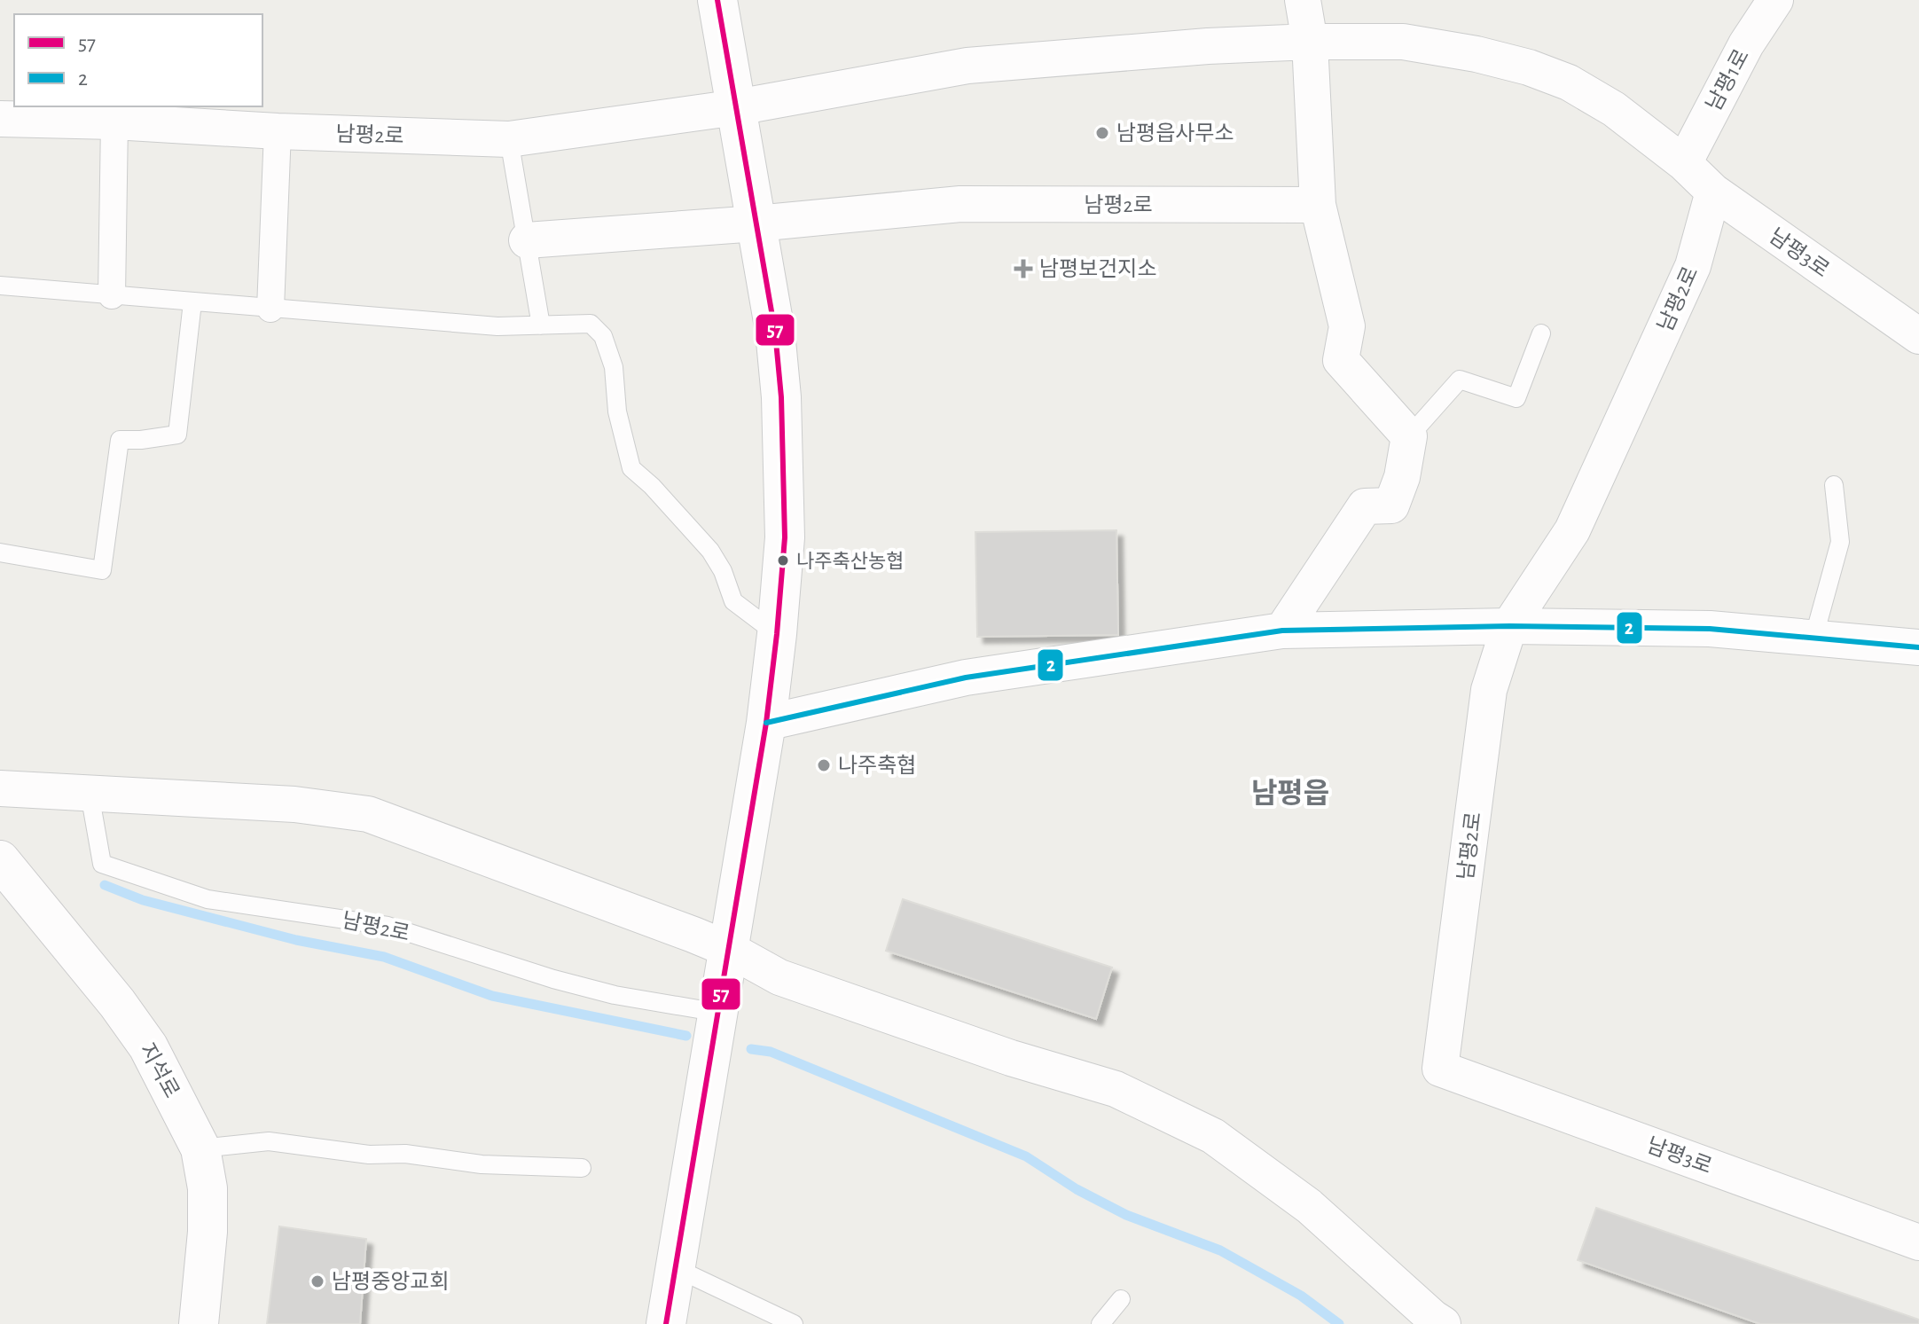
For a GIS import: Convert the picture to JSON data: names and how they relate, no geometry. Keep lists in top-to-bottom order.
{
  "streets": {
    "street": [
      "남평1로",
      "남평2로",
      "남평3로",
      "지석로"
    ]
  },
  "crossings": [
    ["남평1로", "남평2로"],
    ["남평1로", "남평3로"],
    ["남평2로", "남평3로"]
  ],
  "districts": ["남평읍"],
  "places": {
    "other": [
      "남평읍사무소",
      "나주축산농협",
      "나주축협",
      "남평중앙교회"
    ],
    "health": ["남평보건지소"]
  },
  "lines": ["transit line 57", "transit line 2"],
  "legend": ["57", "2"]
}
